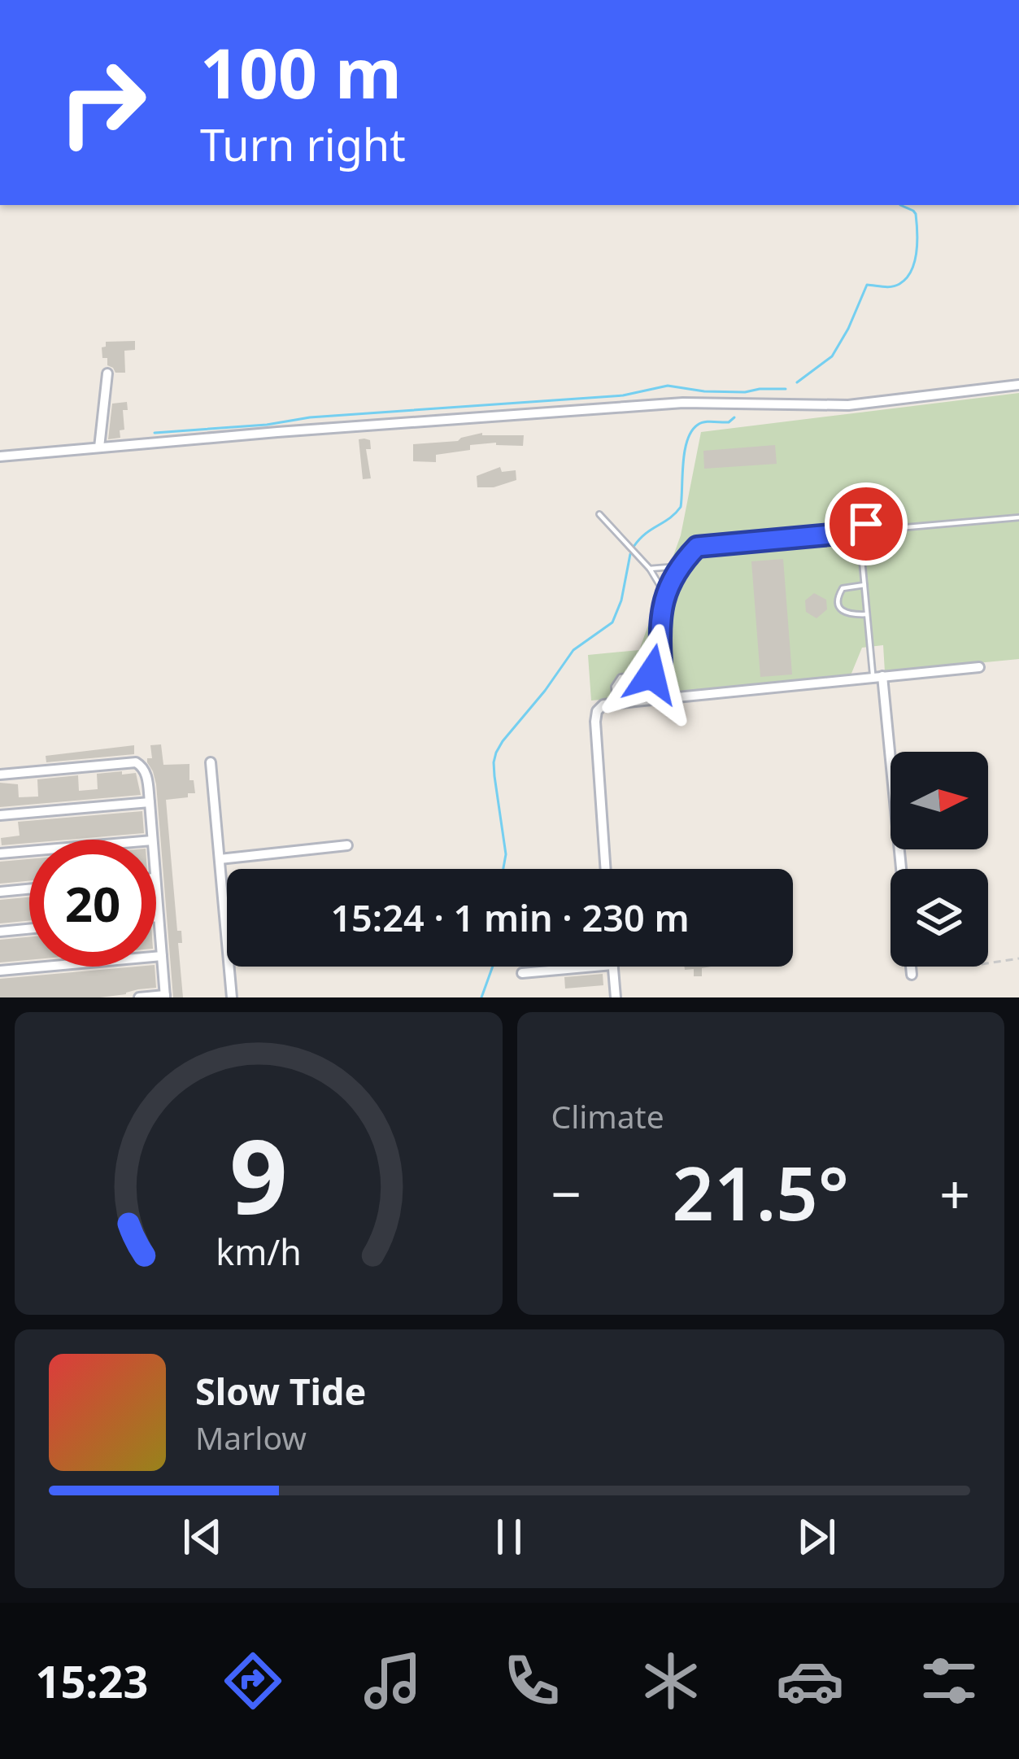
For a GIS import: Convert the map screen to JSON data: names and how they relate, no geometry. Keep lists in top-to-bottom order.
{
  "north": "right",
  "page": {
    "turn": ["100 m", "Turn right"],
    "limit": "20",
    "trip": "15:24 · 1 min · 230 m",
    "tile": "Climate",
    "heat": ["−", "21.5°", "+"],
    "song": ["Slow Tide", "Marlow"],
    "tabs": "15:23",
    "gauge": ["9", "km/h"]
  }
}
